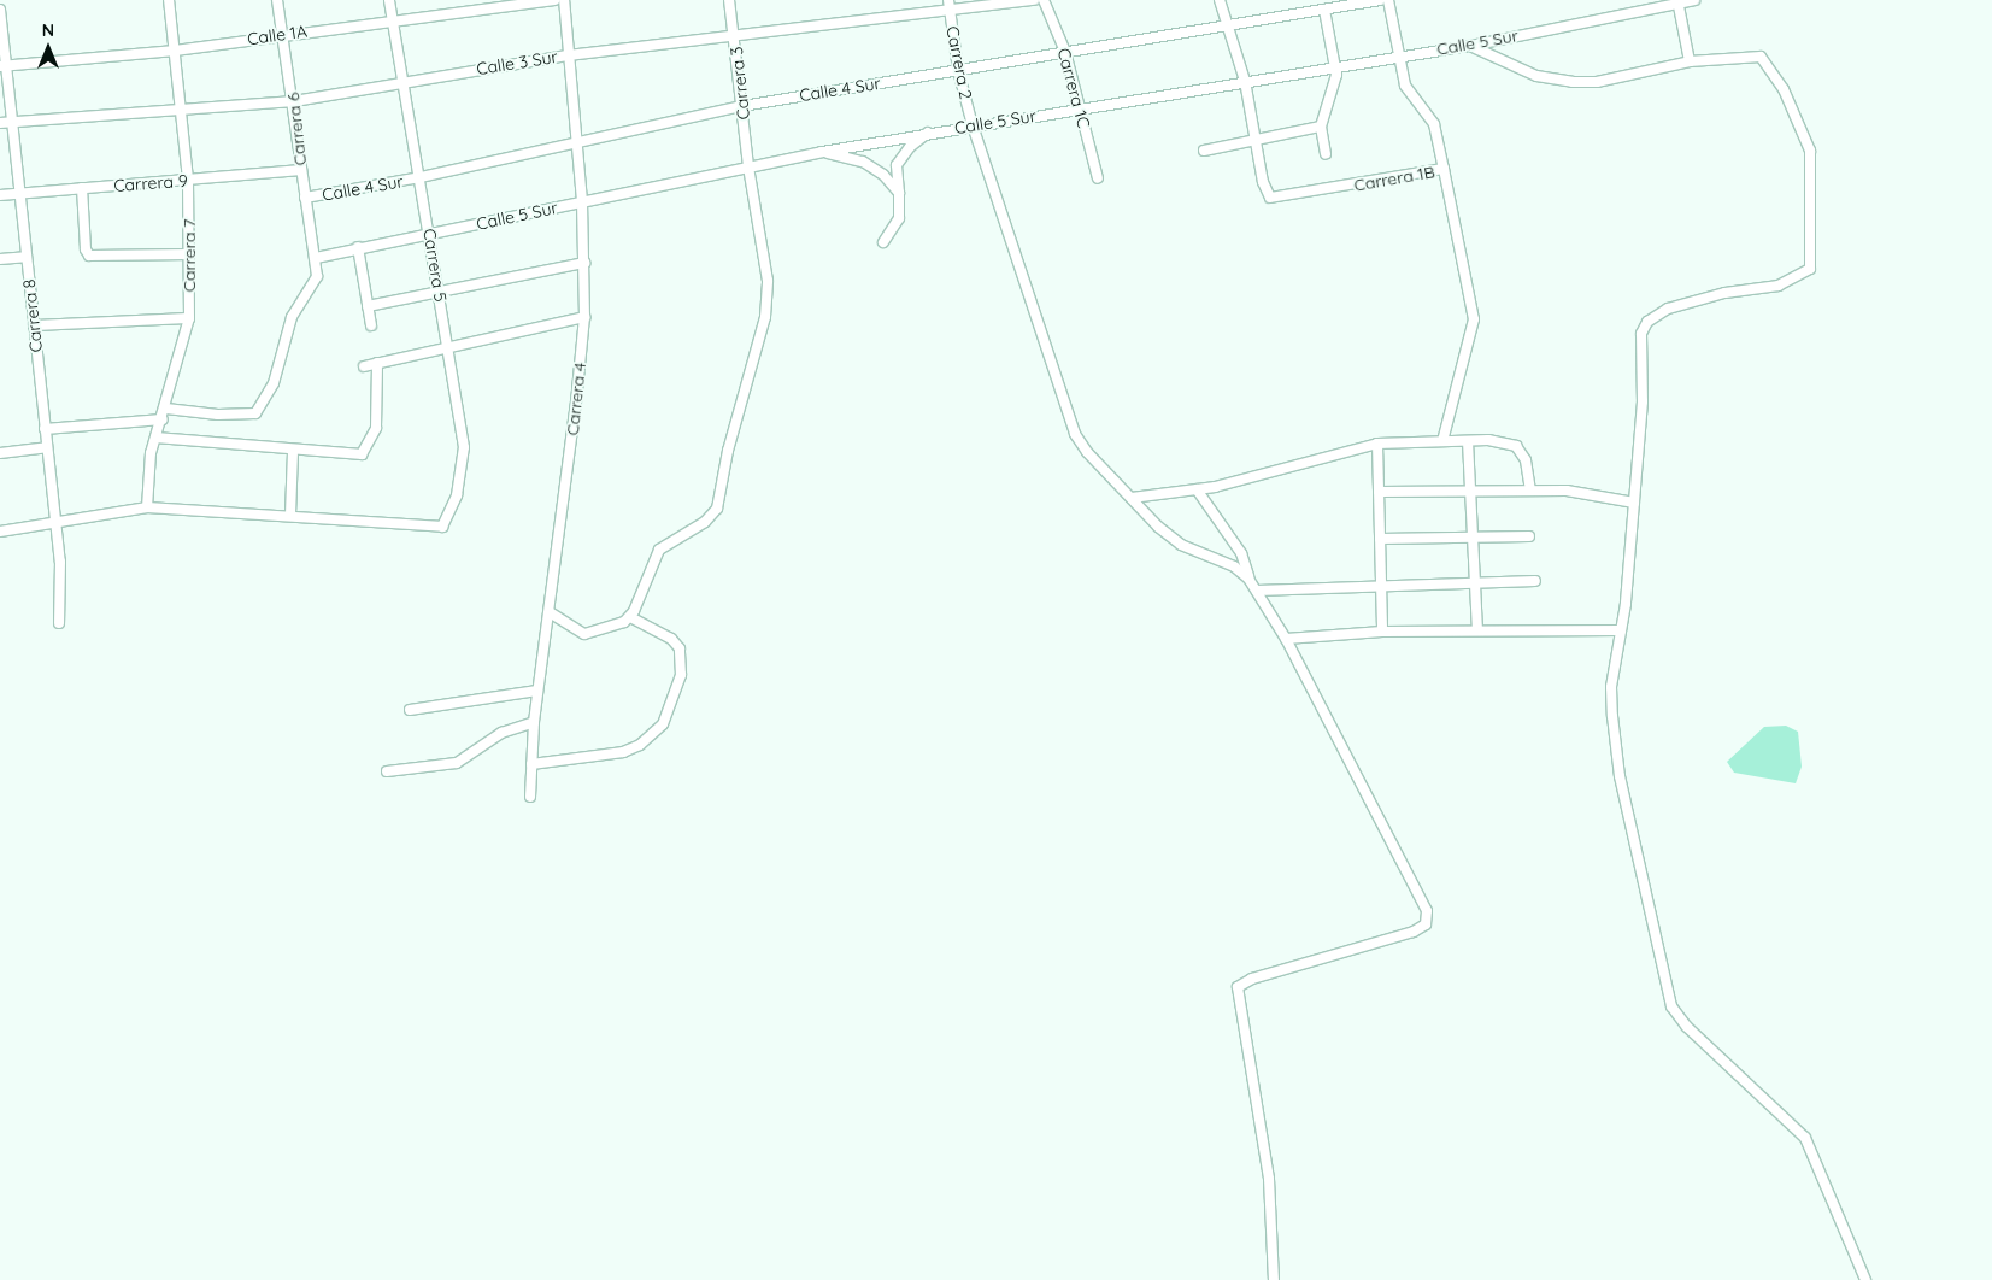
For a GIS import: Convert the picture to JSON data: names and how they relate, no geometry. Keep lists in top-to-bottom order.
{
  "streets": {
    "street": [
      "Calle 1A",
      "Calle 5 Sur",
      "Calle 3 Sur",
      "Carrera 2",
      "Carrera 3",
      "Carrera 1C",
      "Calle 4 Sur",
      "Carrera 6",
      "Carrera 1B",
      "Carrera 9",
      "Carrera 7",
      "Carrera 5",
      "Carrera 8",
      "Carrera 4"
    ]
  },
  "crossings": [
    ["Calle 1A", "Carrera 6"],
    ["Calle 1A", "Carrera 7"],
    ["Calle 1A", "Carrera 5"],
    ["Calle 1A", "Carrera 8"],
    ["Calle 5 Sur", "Carrera 2"],
    ["Calle 5 Sur", "Carrera 3"],
    ["Calle 5 Sur", "Carrera 1C"],
    ["Calle 5 Sur", "Carrera 6"],
    ["Calle 5 Sur", "Carrera 1B"],
    ["Calle 5 Sur", "Carrera 5"],
    ["Calle 5 Sur", "Carrera 4"],
    ["Calle 3 Sur", "Carrera 2"],
    ["Calle 3 Sur", "Carrera 3"],
    ["Calle 3 Sur", "Carrera 6"],
    ["Calle 3 Sur", "Carrera 7"],
    ["Calle 3 Sur", "Carrera 5"],
    ["Calle 3 Sur", "Carrera 8"],
    ["Calle 3 Sur", "Carrera 4"],
    ["Carrera 2", "Calle 4 Sur"],
    ["Carrera 3", "Calle 4 Sur"],
    ["Carrera 1C", "Calle 4 Sur"],
    ["Calle 4 Sur", "Carrera 6"],
    ["Calle 4 Sur", "Carrera 1B"],
    ["Calle 4 Sur", "Carrera 5"],
    ["Calle 4 Sur", "Carrera 4"],
    ["Carrera 6", "Carrera 9"],
    ["Carrera 6", "Carrera 7"],
    ["Carrera 9", "Carrera 7"],
    ["Carrera 9", "Carrera 8"]
  ],
  "north": "top"
}
